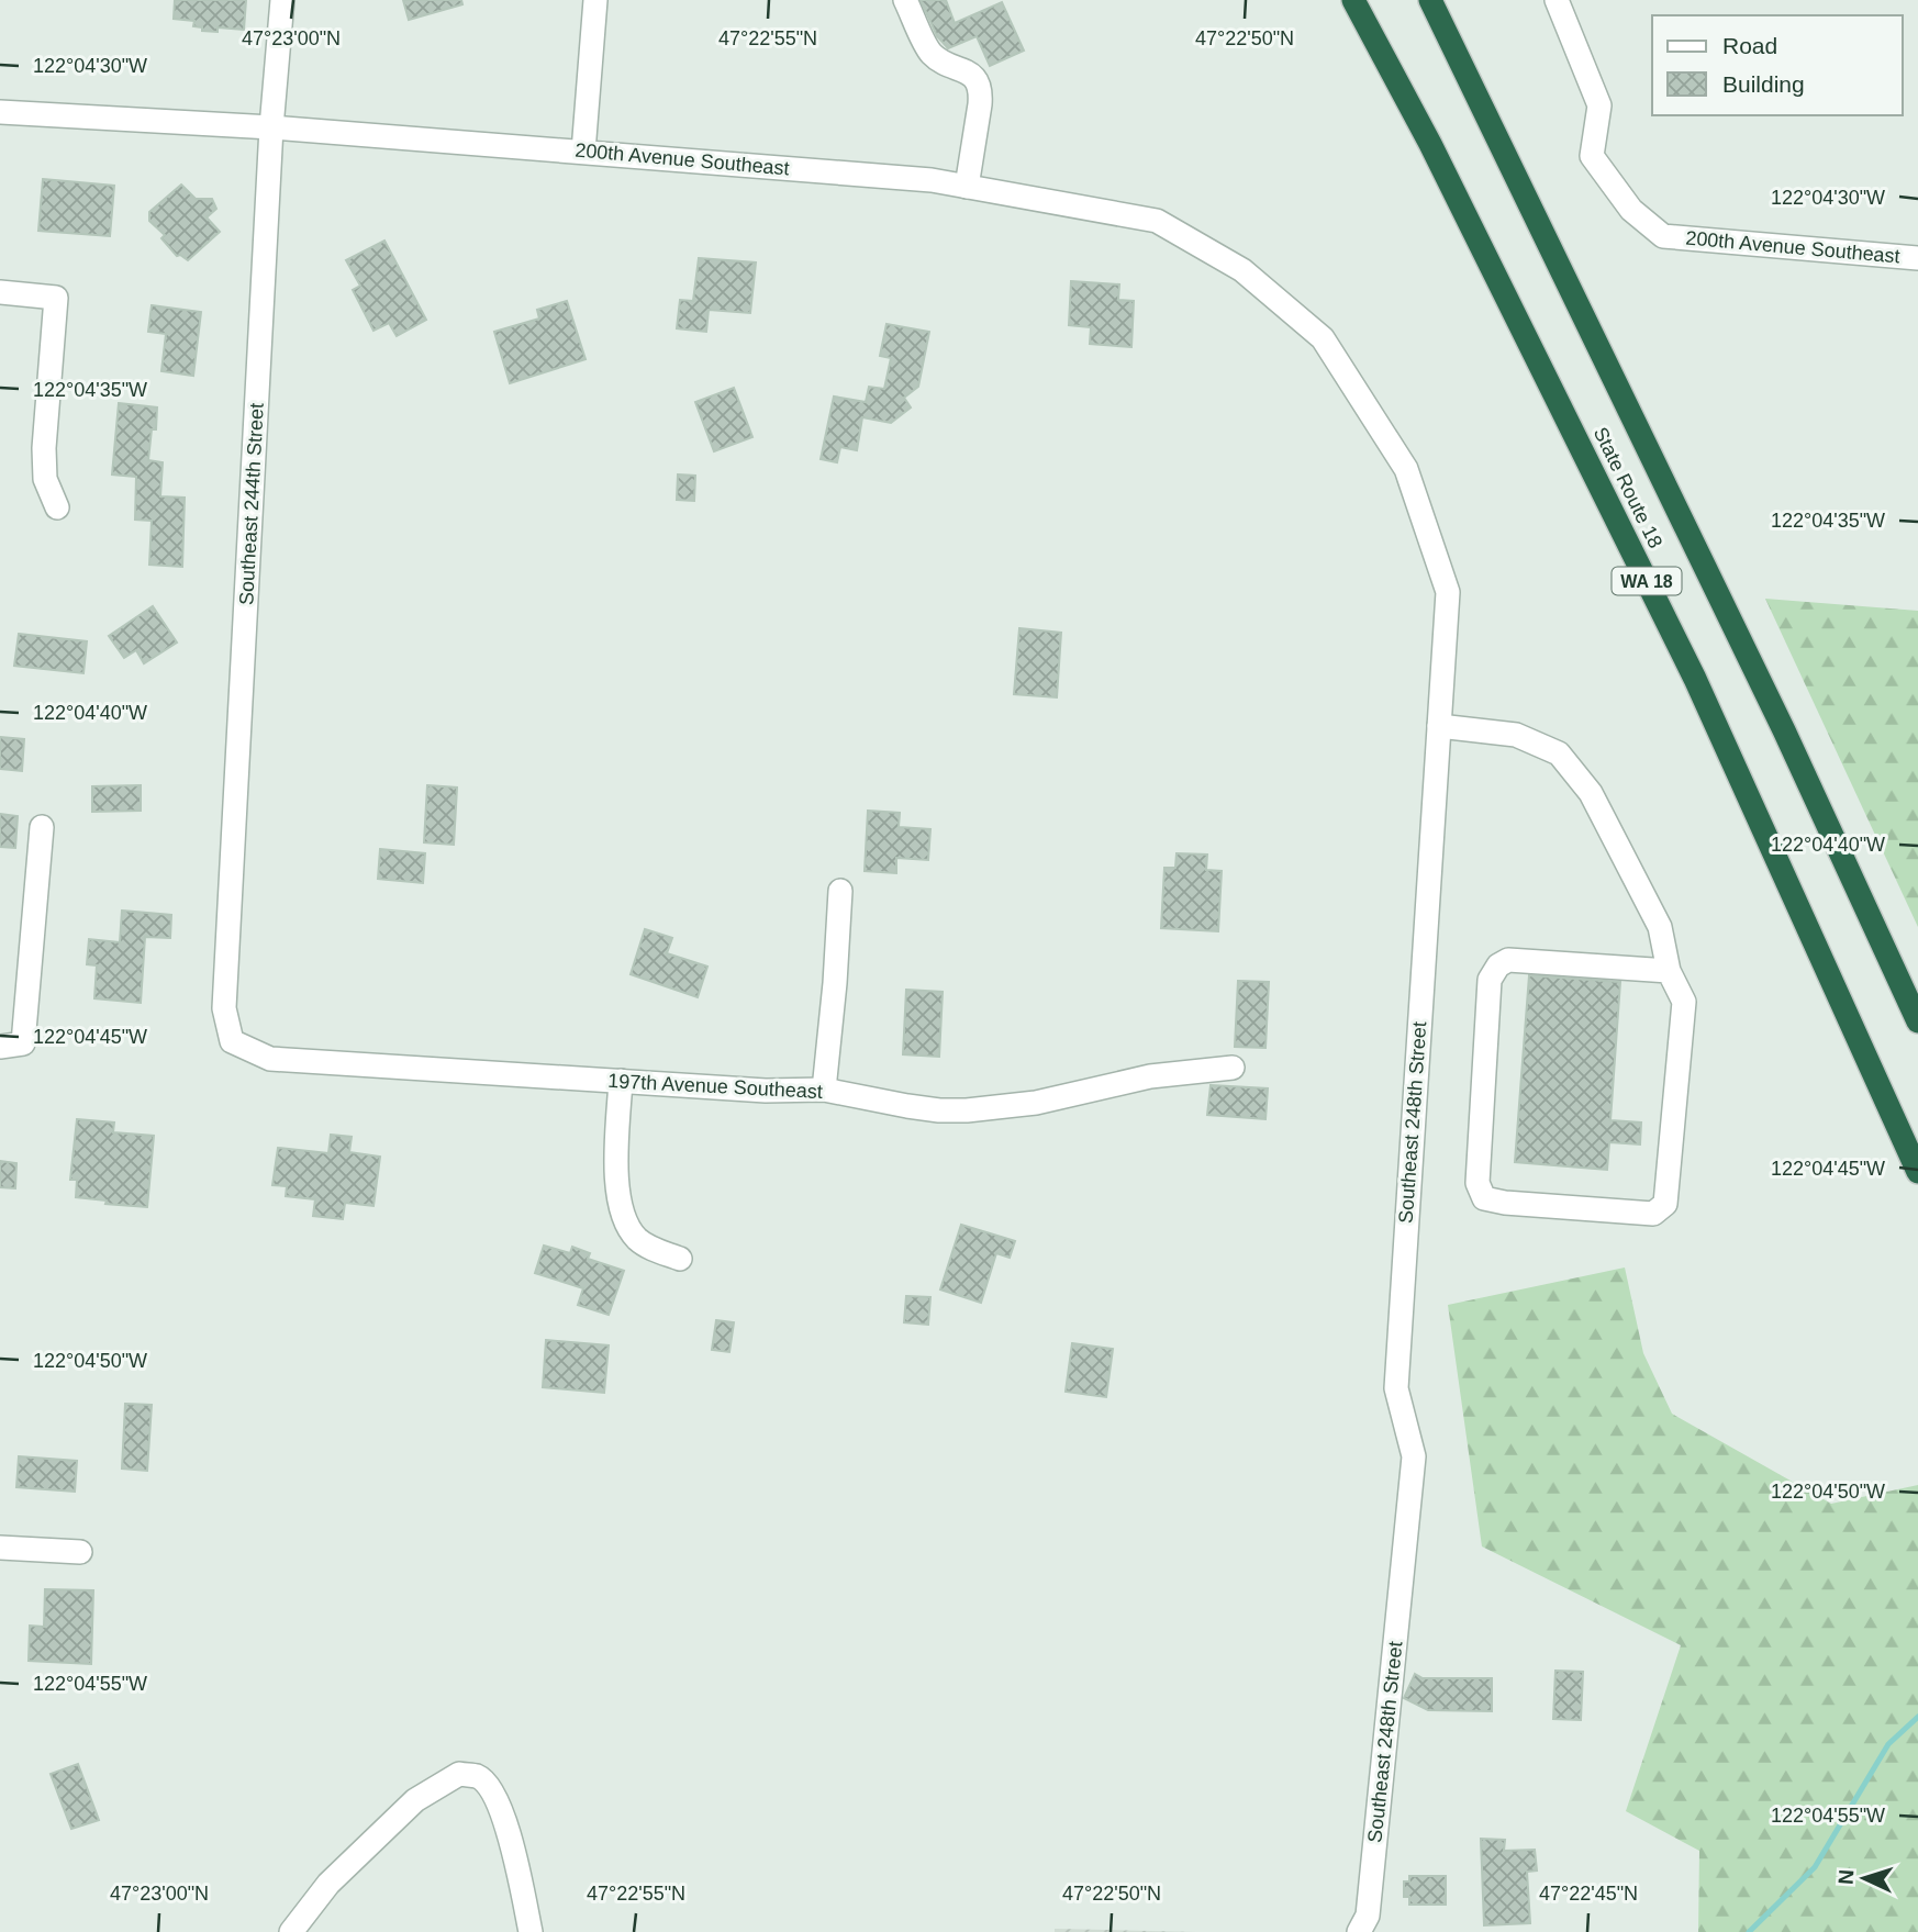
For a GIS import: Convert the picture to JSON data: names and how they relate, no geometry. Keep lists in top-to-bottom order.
{
  "streets": {
    "highway": ["State Route 18", "WA 18"],
    "street": [
      "200th Avenue Southeast",
      "Southeast 244th Street",
      "197th Avenue Southeast",
      "Southeast 248th Street"
    ]
  },
  "crossings": [
    ["200th Avenue Southeast", "Southeast 244th Street"],
    ["200th Avenue Southeast", "Southeast 248th Street"],
    ["Southeast 244th Street", "197th Avenue Southeast"]
  ],
  "legend": ["Road", "Building"],
  "north": "left",
  "coordinates": [
    "47°23'00\"N",
    "47°22'55\"N",
    "47°22'50\"N",
    "122°04'30\"W",
    "122°04'35\"W",
    "122°04'40\"W",
    "122°04'45\"W",
    "122°04'50\"W",
    "122°04'55\"W",
    "47°22'45\"N"
  ]
}
